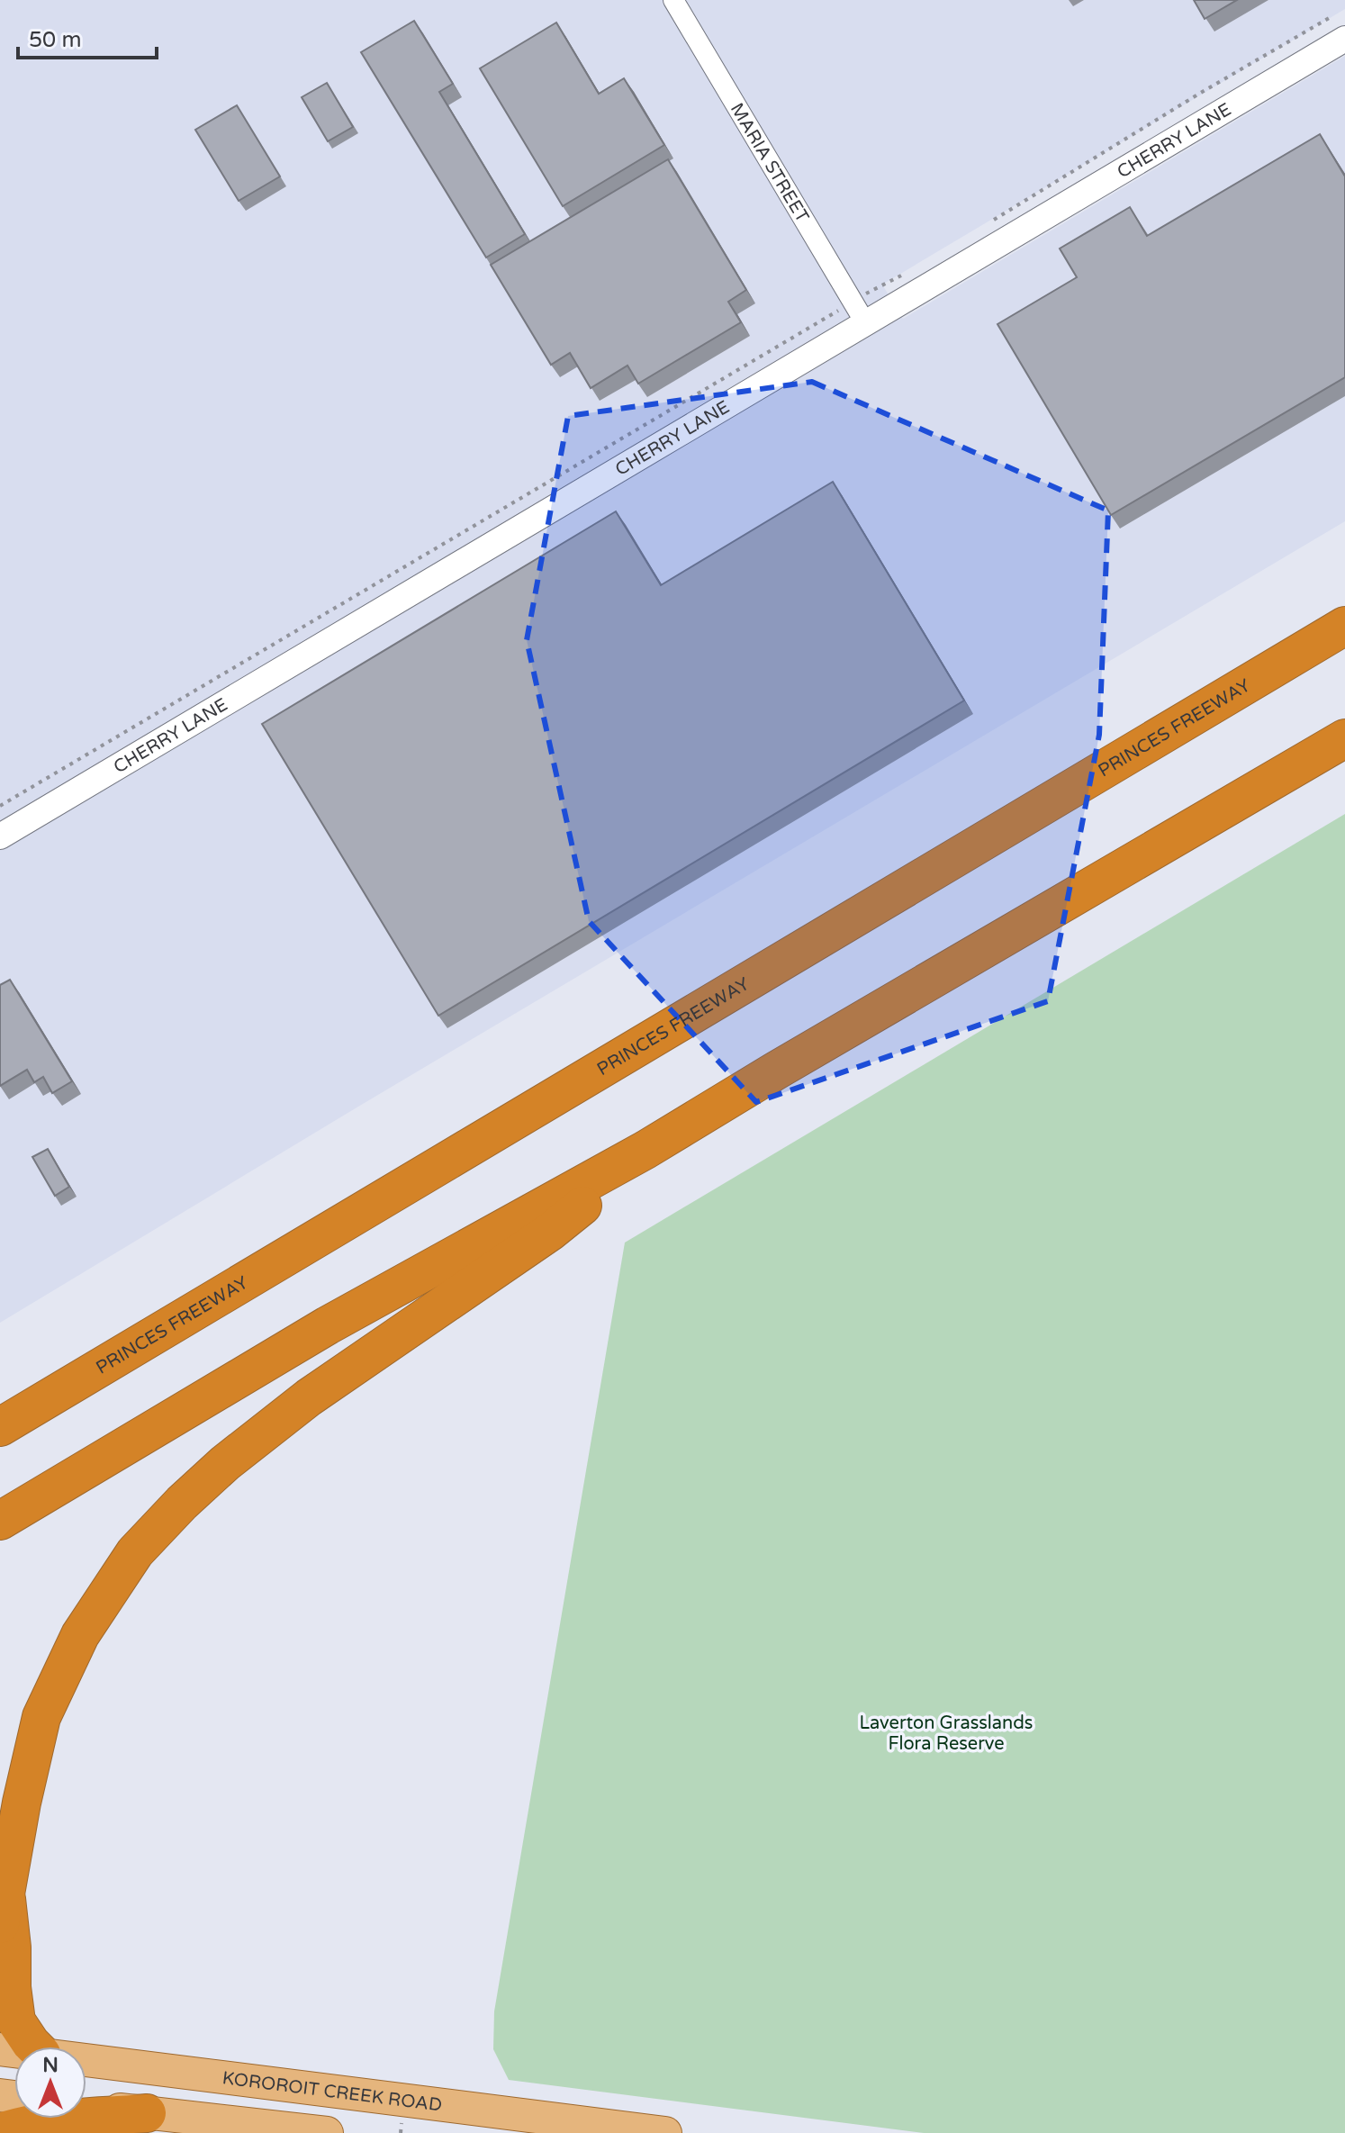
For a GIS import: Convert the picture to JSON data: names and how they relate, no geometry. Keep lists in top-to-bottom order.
{
  "streets": {
    "highway": ["PRINCES FREEWAY"],
    "main road": ["KOROROIT CREEK ROAD"],
    "street": ["CHERRY LANE", "MARIA STREET"]
  },
  "crossings": [
    ["CHERRY LANE", "MARIA STREET"]
  ],
  "parks": ["Laverton Grasslands Flora Reserve"],
  "scale_bar": "50 m",
  "north": "top"
}
